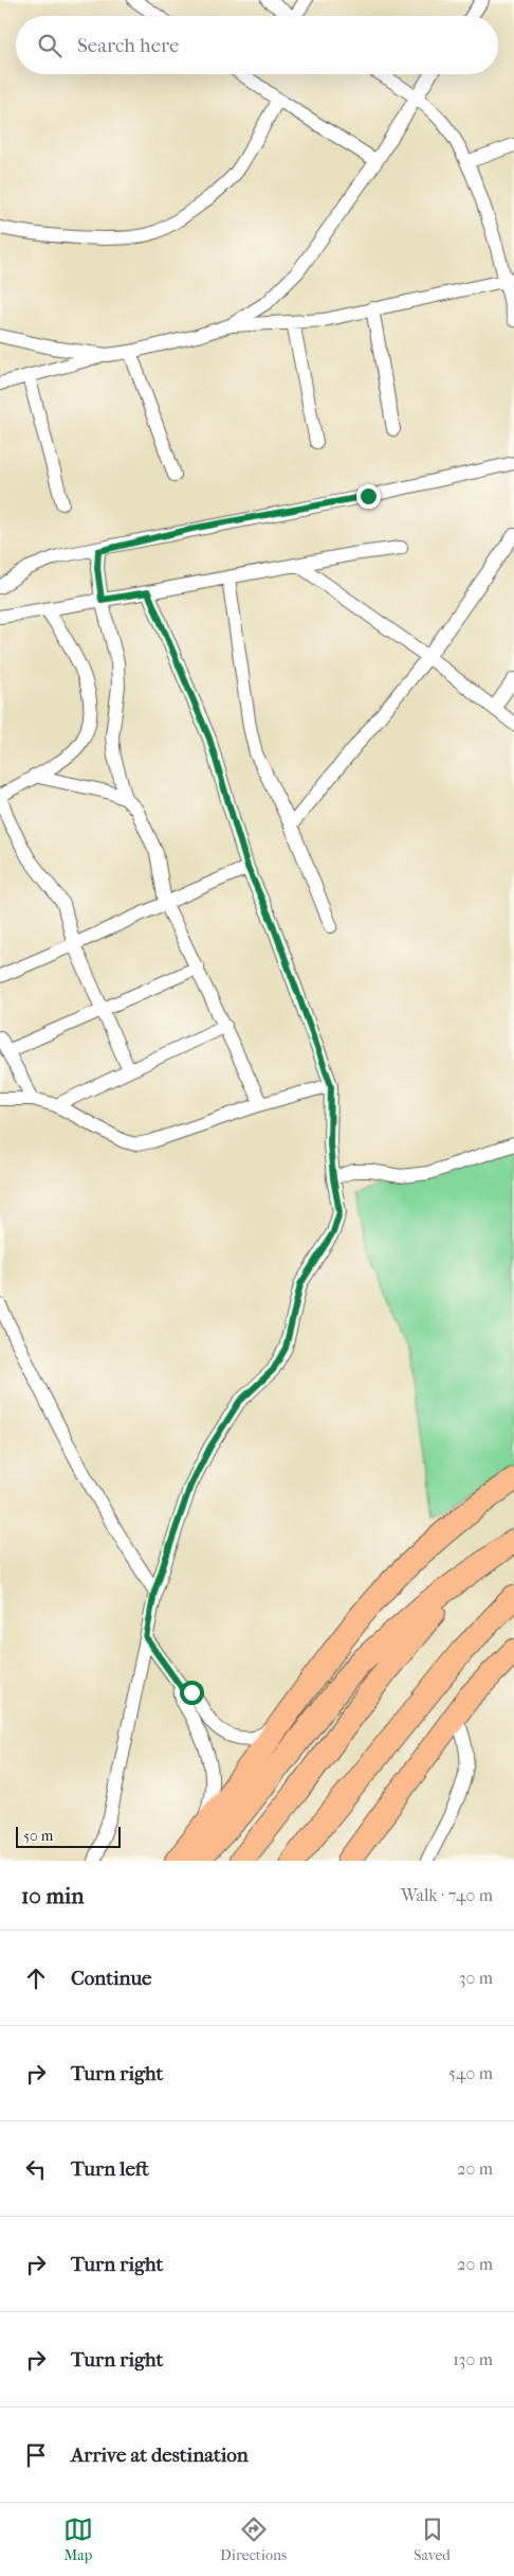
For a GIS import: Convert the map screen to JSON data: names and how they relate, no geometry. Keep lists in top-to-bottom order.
{
  "scale_bar": "50 m",
  "page": {
    "search": "Search here",
    "scale": "50 m",
    "heading": ["10 min", "Walk · 740 m"],
    "list": [
      ["Continue", "30 m"],
      ["Turn right", "540 m"],
      ["Turn left", "20 m"],
      ["Turn right", "20 m"],
      ["Turn right", "130 m"],
      "Arrive at destination"
    ],
    "nav": ["Map", "Directions", "Saved"]
  }
}
